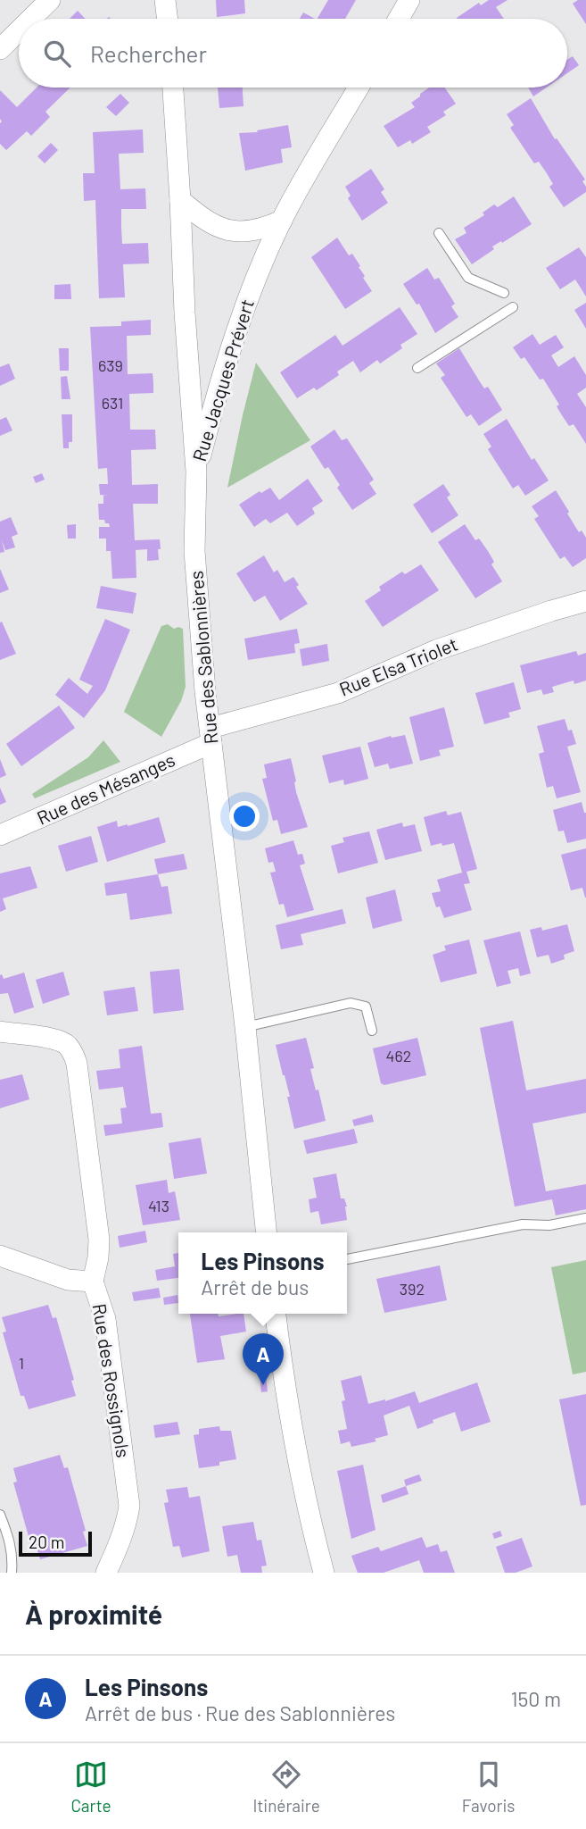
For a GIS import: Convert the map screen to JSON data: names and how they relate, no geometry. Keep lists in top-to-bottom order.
{
  "streets": {
    "street": [
      "Rue Jacques Prévert",
      "Rue des Sablonnières",
      "Rue Elsa Triolet",
      "Rue des Mésanges",
      "Rue des Rossignols"
    ]
  },
  "crossings": [
    ["Rue Jacques Prévert", "Rue des Sablonnières"],
    ["Rue des Sablonnières", "Rue Elsa Triolet"],
    ["Rue des Sablonnières", "Rue des Mésanges"],
    ["Rue Elsa Triolet", "Rue des Mésanges"]
  ],
  "house_numbers": [
    "639",
    "631",
    "462",
    "413",
    "392",
    "1"
  ],
  "scale_bar": "20 m",
  "page": {
    "search": "Rechercher",
    "popup": ["Les Pinsons", "Arrêt de bus"],
    "pins": "A",
    "scale": "20 m",
    "heading": "À proximité",
    "list": [
      {
        "mark": "A",
        "name": "Les Pinsons",
        "note": "Arrêt de bus · Rue des Sablonnières",
        "value": "150 m"
      }
    ],
    "nav": ["Carte", "Itinéraire", "Favoris"]
  }
}
